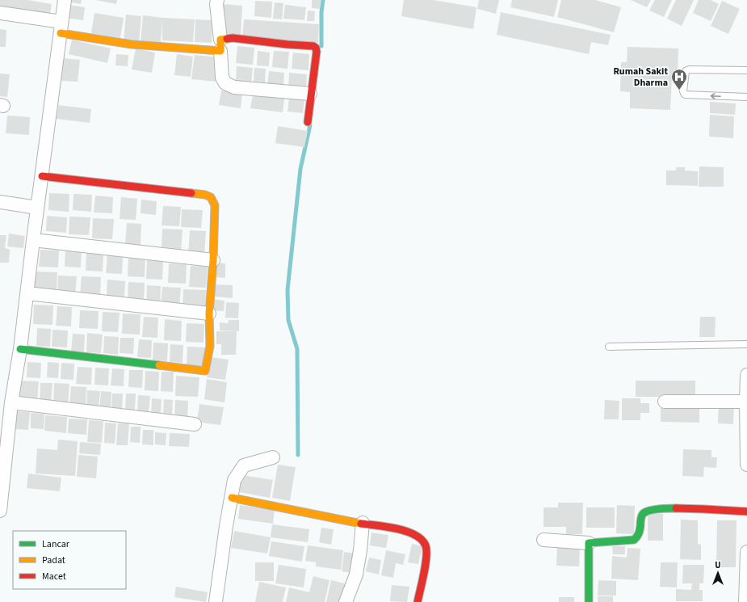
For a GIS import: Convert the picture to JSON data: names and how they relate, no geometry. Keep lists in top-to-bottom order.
{
  "places": {
    "hospital": ["Rumah Sakit Dharma"]
  },
  "legend": ["Lancar", "Padat", "Macet"],
  "north": "top"
}
